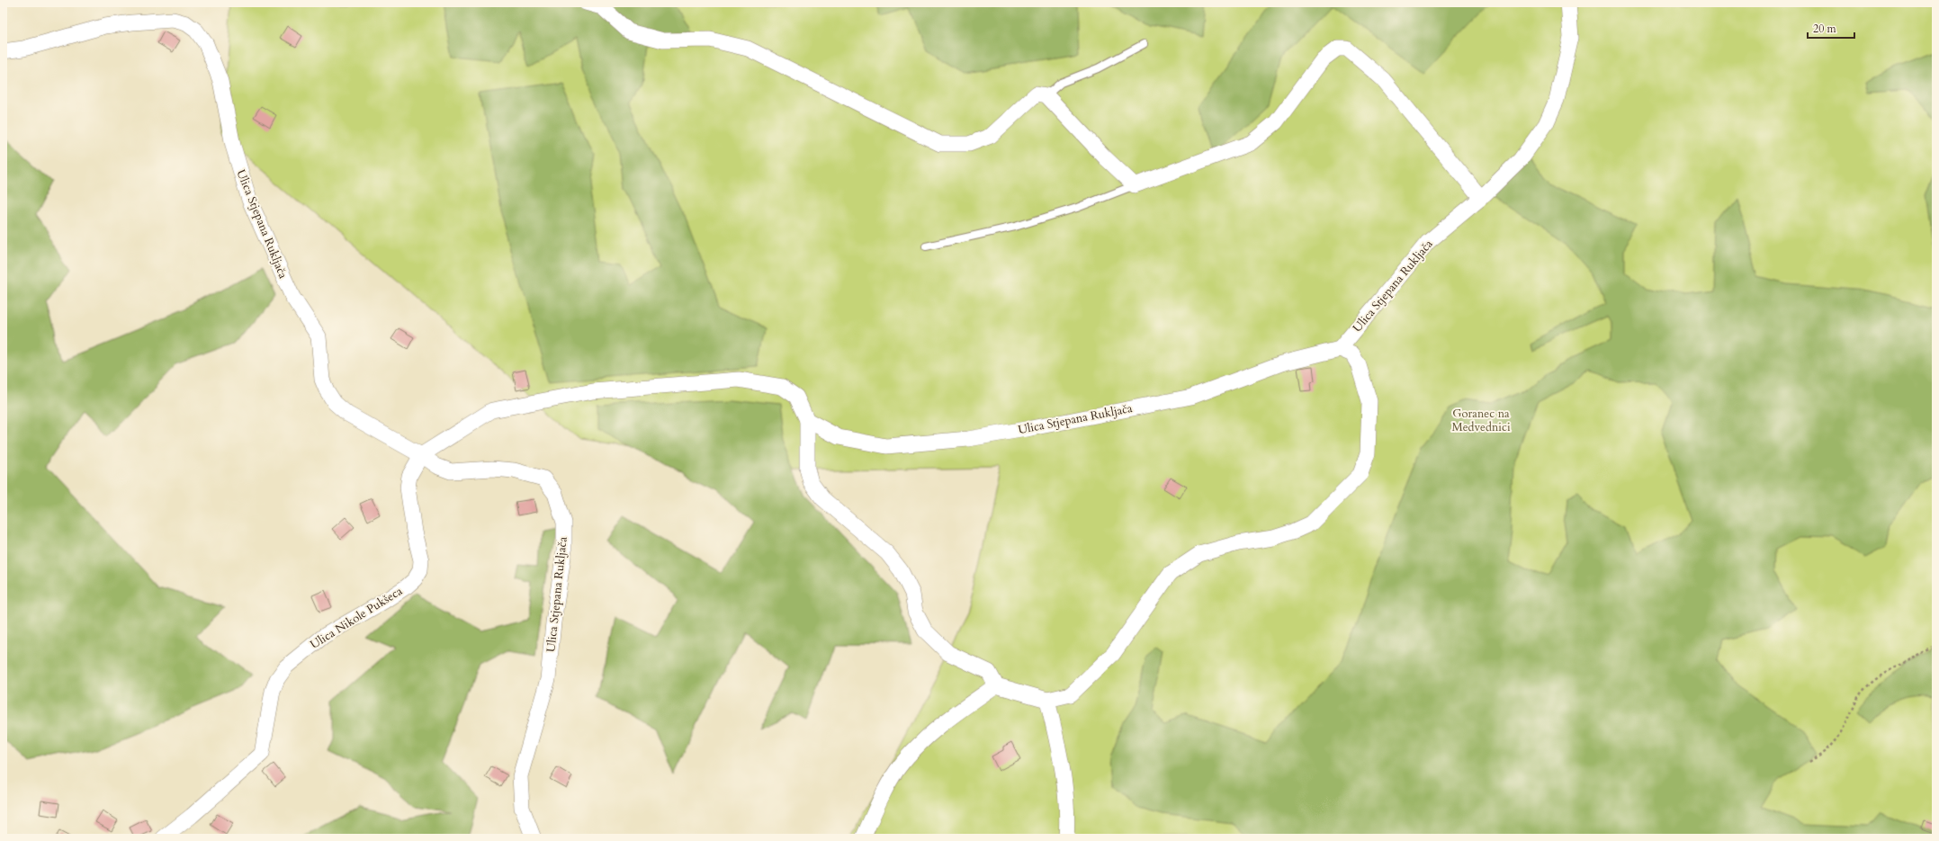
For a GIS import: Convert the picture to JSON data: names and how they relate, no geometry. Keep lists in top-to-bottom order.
{
  "streets": {
    "street": ["Ulica Stjepana Rukljača", "Ulica Nikole Pukšeca"]
  },
  "crossings": [
    ["Ulica Stjepana Rukljača", "Ulica Nikole Pukšeca"]
  ],
  "parks": ["Goranec na Medvednici"],
  "scale_bar": "20 m"
}
